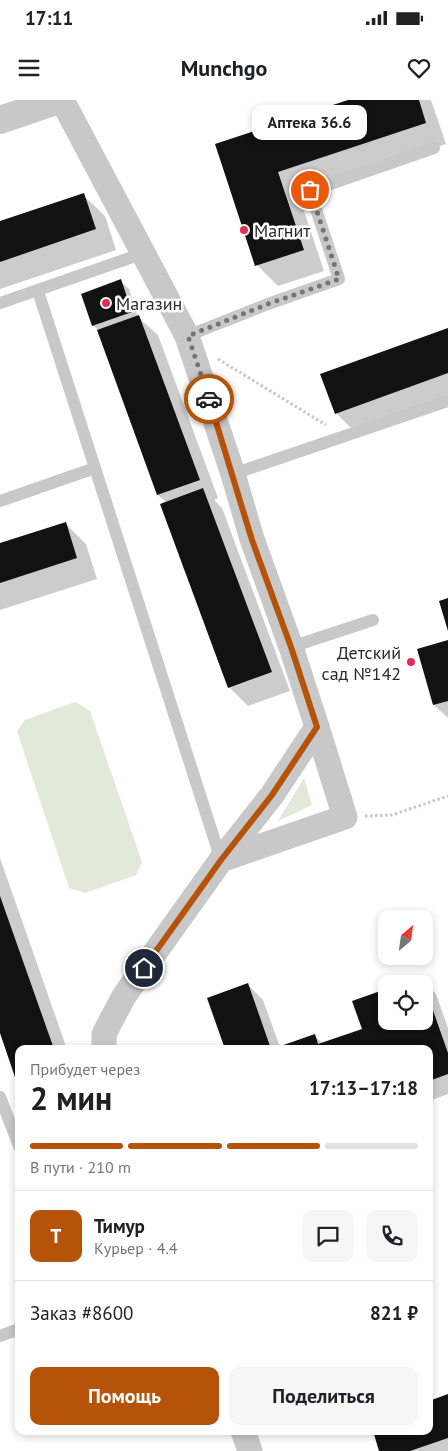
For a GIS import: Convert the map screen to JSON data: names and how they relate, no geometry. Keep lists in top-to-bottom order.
{
  "places": [
    "Аптека 36.6",
    "Магнит",
    "Магазин",
    "Детский сад №142"
  ],
  "north": "top right",
  "page": {
    "status": "17:11",
    "header": "Munchgo",
    "bubble": "Аптека 36.6",
    "heading": ["2 мин", "Прибудет через", "17:13–17:18"],
    "panel": [
      "Тимур",
      "Курьер · 4.4",
      "Заказ #8600",
      "821 ₽"
    ],
    "bar": "В пути · 210 m",
    "round": "Т",
    "buttons": ["Помощь", "Поделиться"]
  }
}
